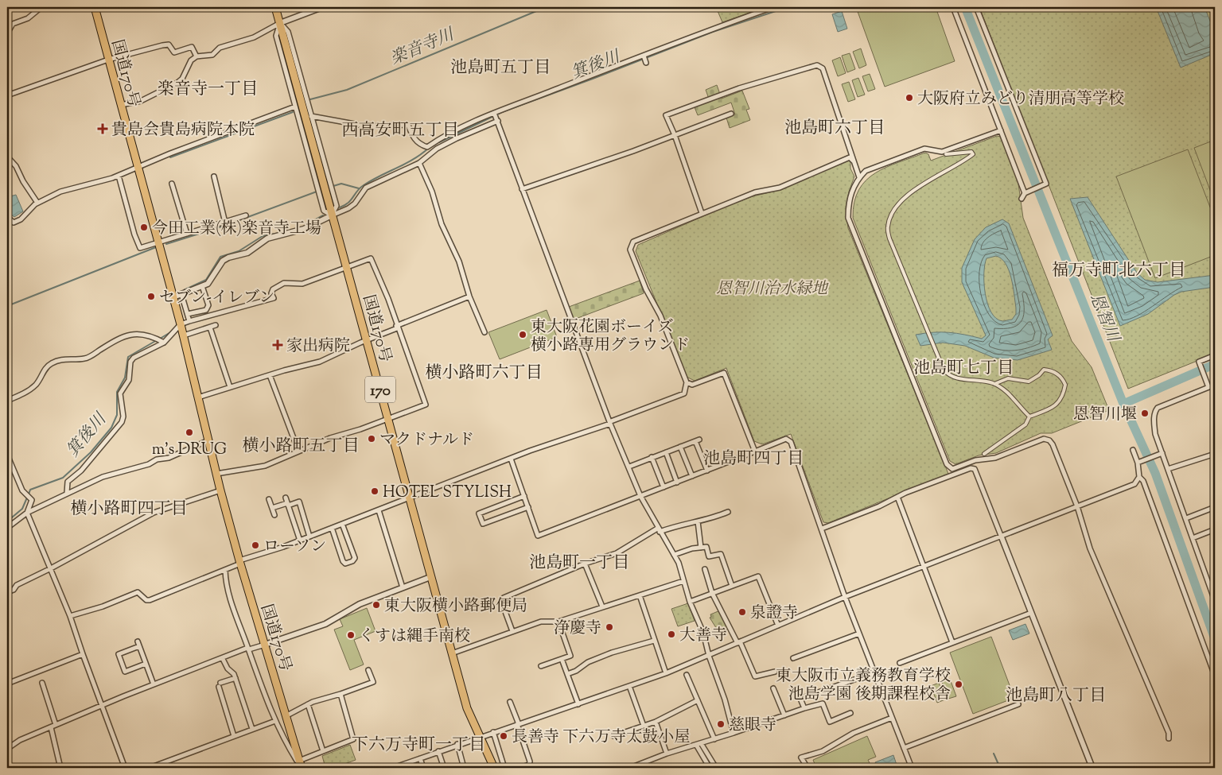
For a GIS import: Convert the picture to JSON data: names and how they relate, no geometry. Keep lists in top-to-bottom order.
{
  "streets": {
    "highway": ["国道170号", "170"]
  },
  "districts": [
    "池島町五丁目",
    "楽音寺一丁目",
    "池島町六丁目",
    "西高安町五丁目",
    "福万寺町北六丁目",
    "池島町七丁目",
    "横小路町六丁目",
    "横小路町五丁目",
    "池島町四丁目",
    "横小路町四丁目",
    "池島町一丁目",
    "池島町八丁目",
    "下六万寺町一丁目"
  ],
  "water": ["楽音寺川", "箕後川", "恩智川"],
  "parks": ["恩智川治水緑地"],
  "places": {
    "other": [
      "大阪府立みどり清朋高等学校",
      "今田工業(株)楽音寺工場",
      "セブン-イレブン",
      "東大阪花園ボーイズ 横小路専用グラウンド",
      "恩智川堰",
      "m's DRUG",
      "マクドナルド",
      "HOTEL STYLISH",
      "ローソン",
      "東大阪横小路郵便局",
      "泉證寺",
      "浄慶寺",
      "大善寺",
      "くすは縄手南校",
      "東大阪市立義務教育学校 池島学園 後期課程校舎",
      "慈眼寺",
      "長善寺 下六万寺太鼓小屋"
    ],
    "health": ["貴島会貴島病院本院", "家出病院"]
  }
}
